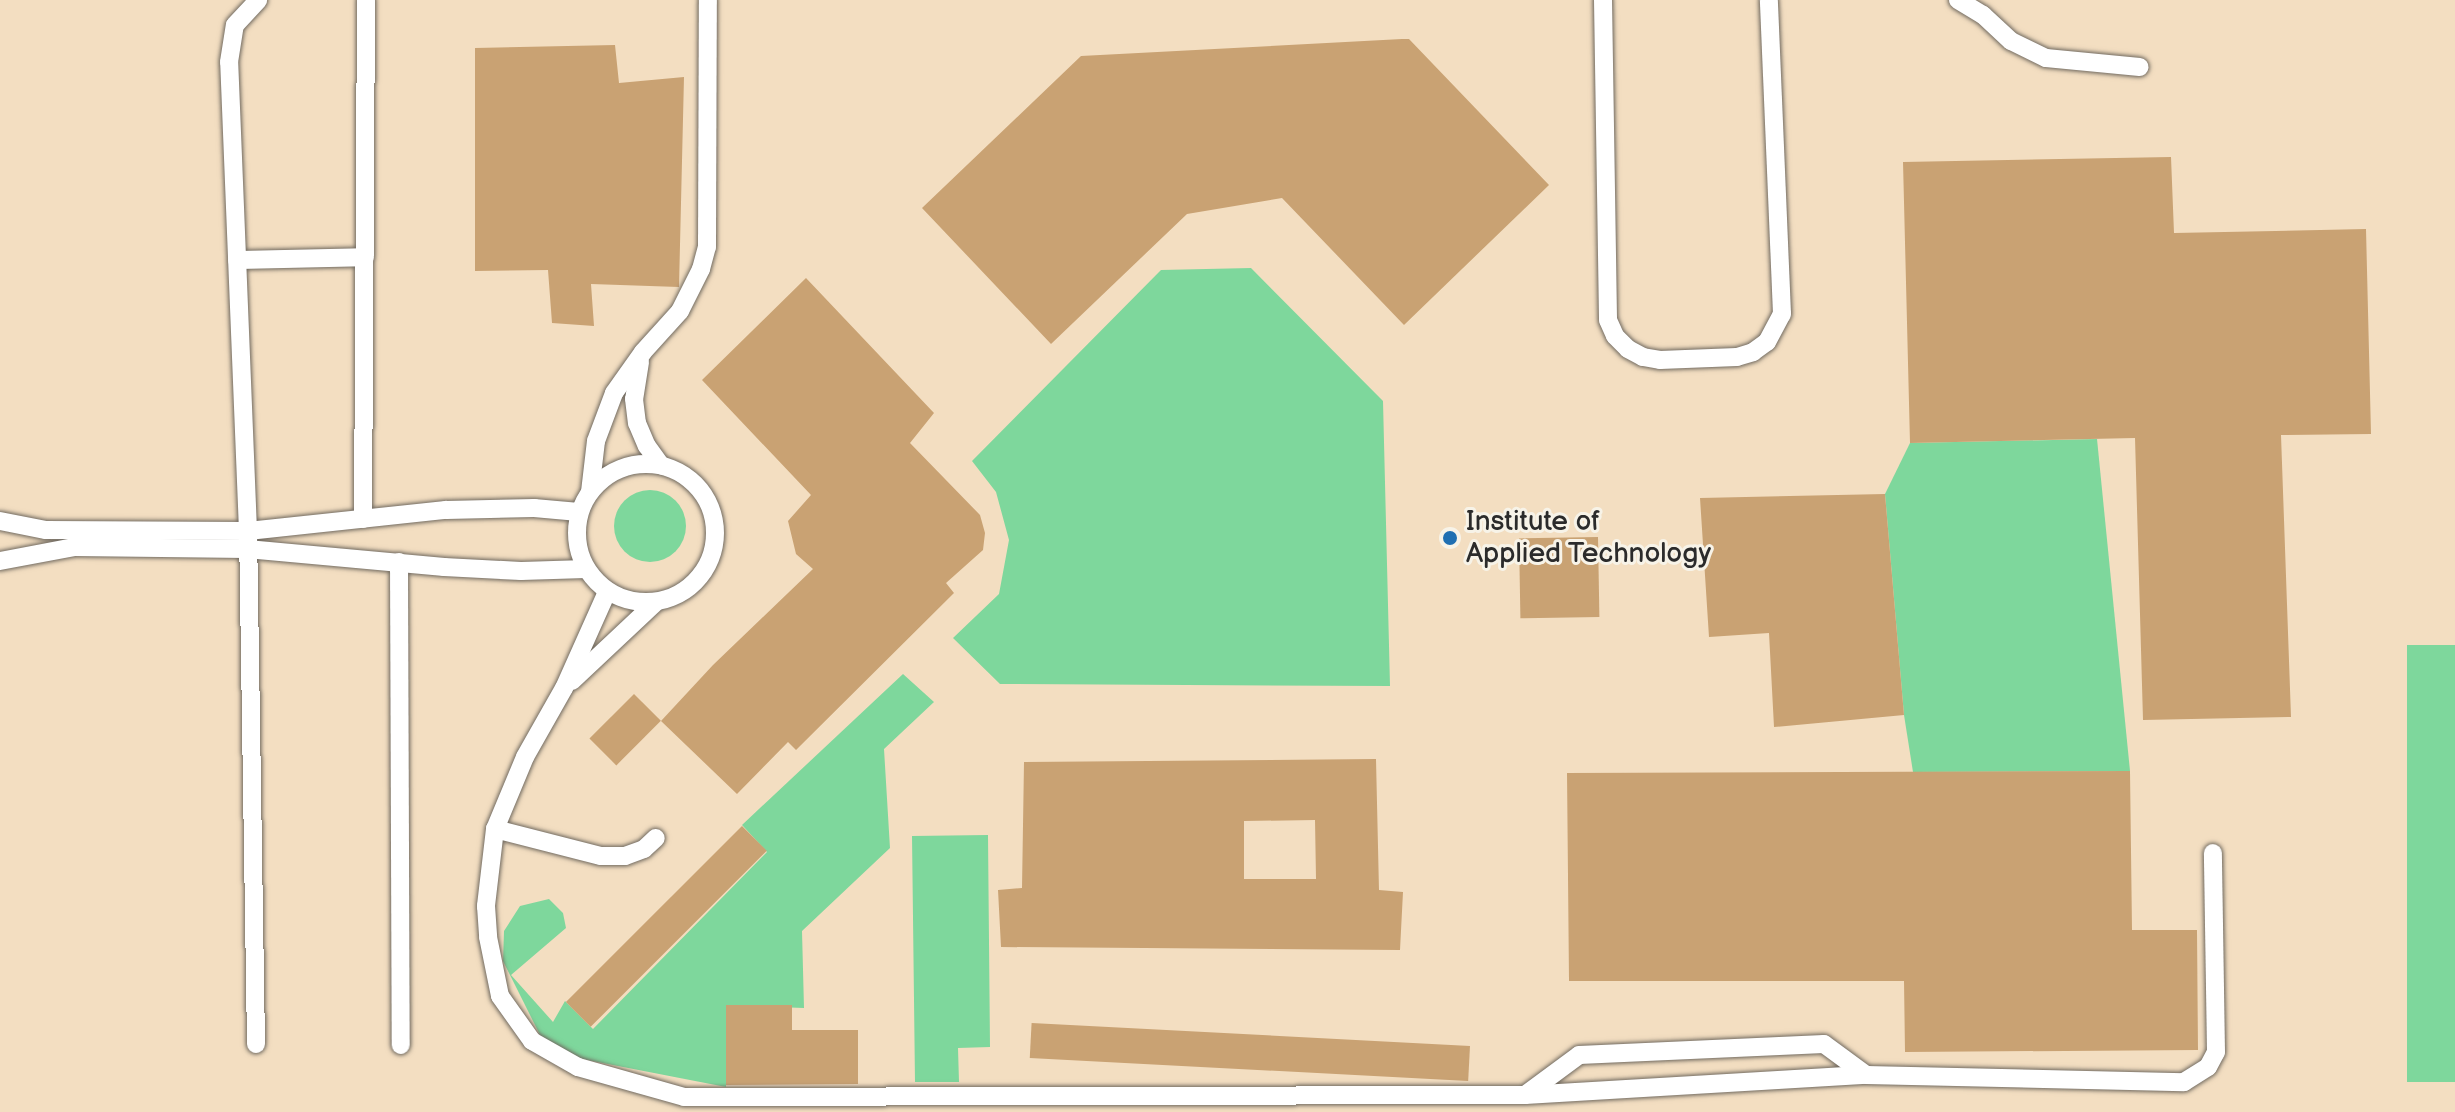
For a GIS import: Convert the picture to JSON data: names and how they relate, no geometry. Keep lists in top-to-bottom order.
{
  "places": ["Institute of Applied Technology"]
}
